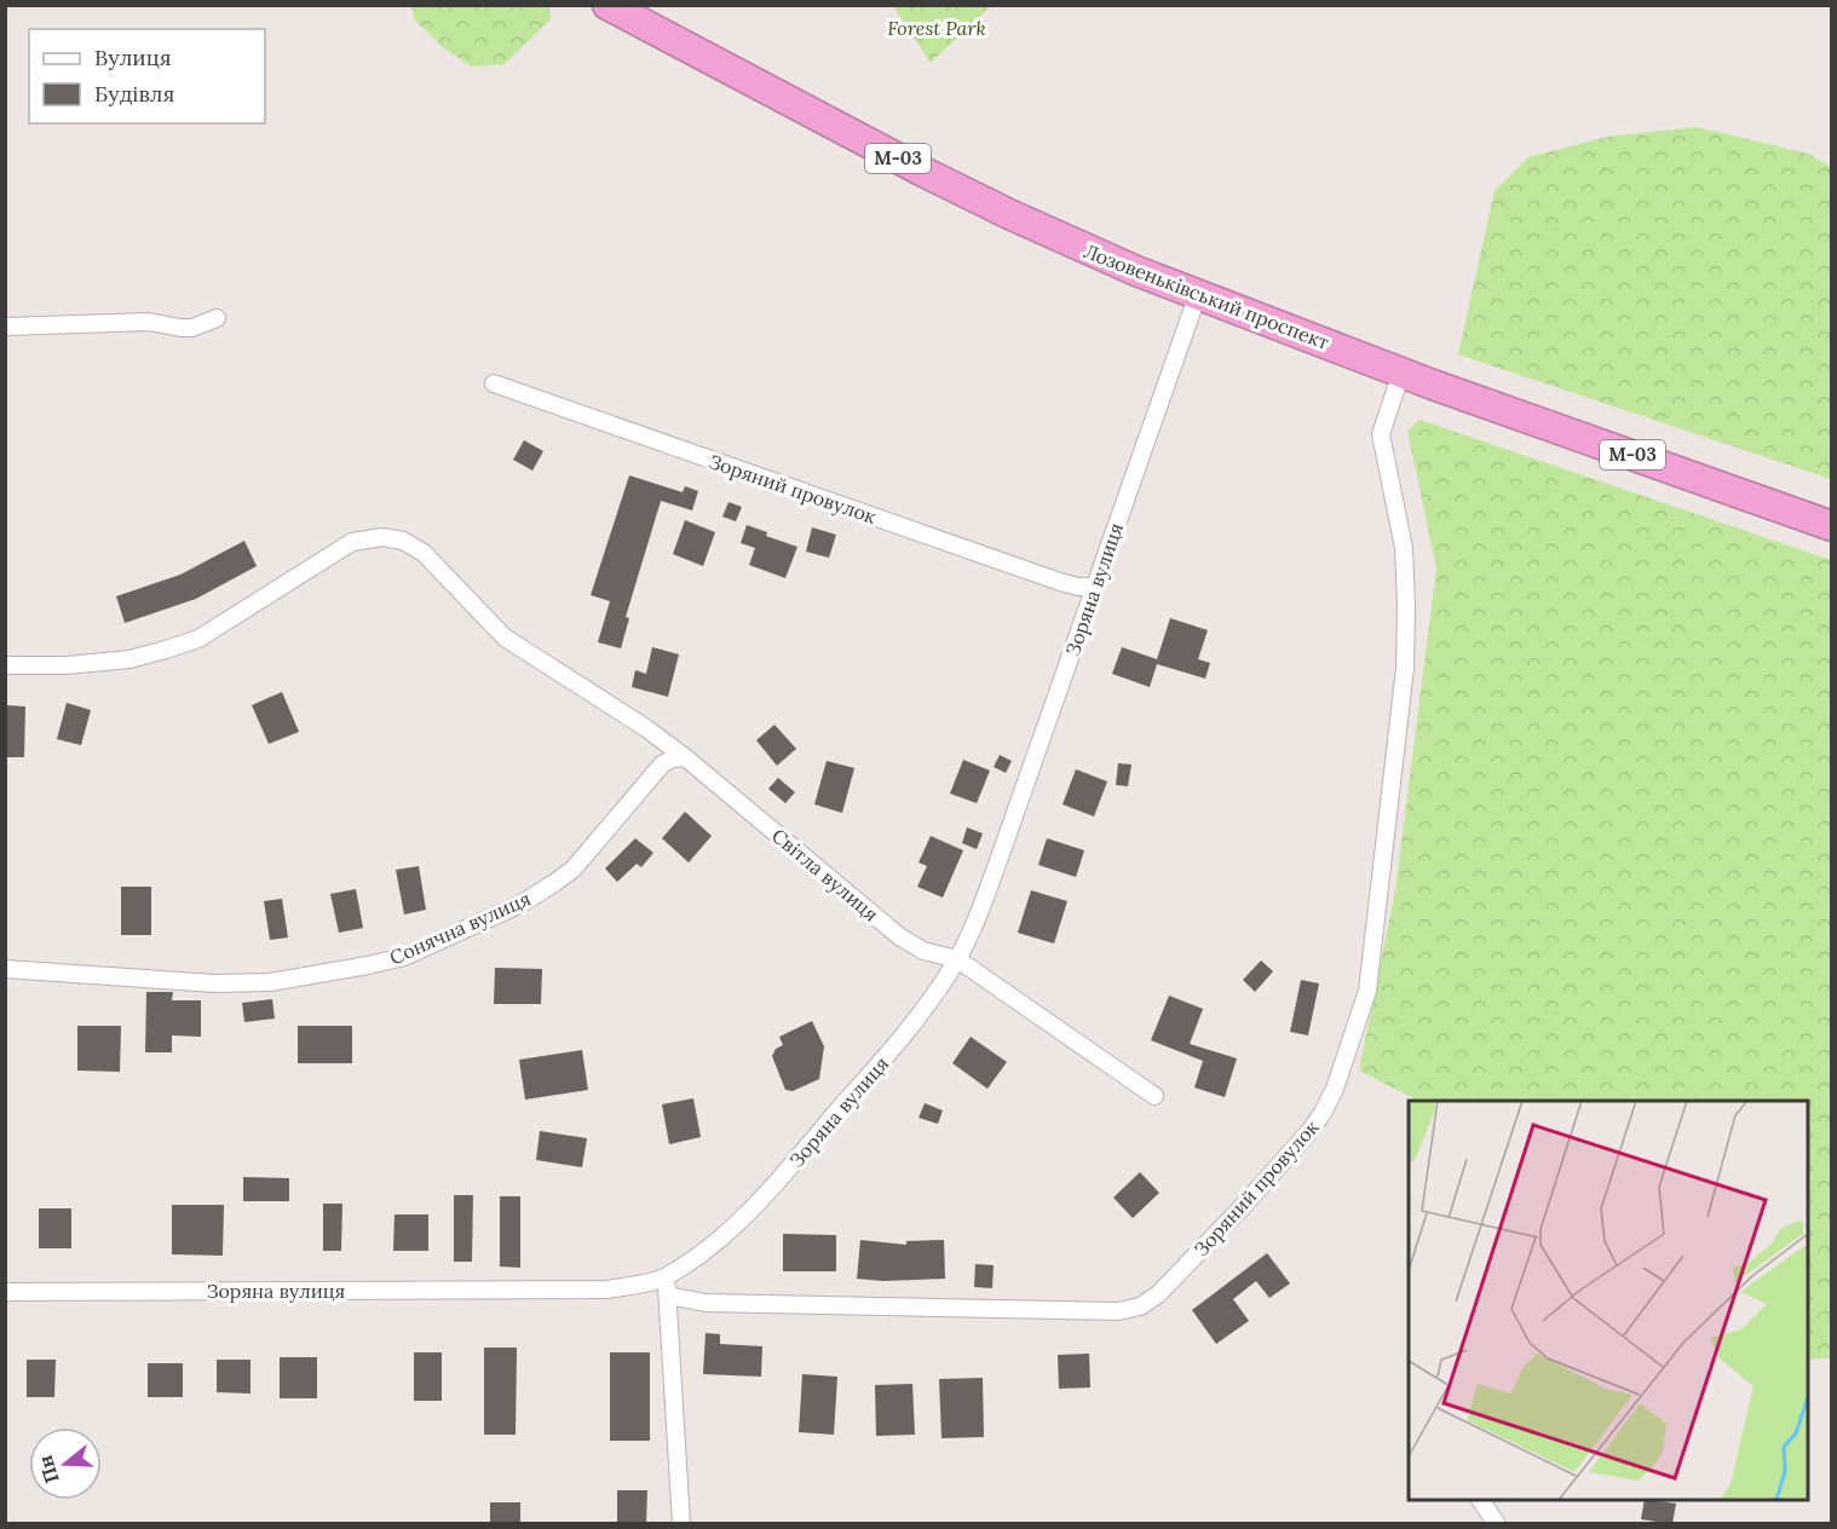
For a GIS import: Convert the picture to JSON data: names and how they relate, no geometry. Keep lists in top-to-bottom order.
{
  "streets": {
    "highway": ["М-03", "Лозовеньківський проспект"],
    "street": [
      "Зоряний провулок",
      "Зоряна вулиця",
      "Світла вулиця",
      "Сонячна вулиця"
    ]
  },
  "crossings": [
    ["Лозовеньківський проспект", "Зоряний провулок"],
    ["Лозовеньківський проспект", "Зоряна вулиця"],
    ["Зоряний провулок", "Зоряна вулиця"],
    ["Зоряна вулиця", "Світла вулиця"],
    ["Світла вулиця", "Сонячна вулиця"]
  ],
  "parks": ["Forest Park"],
  "legend": ["Вулиця", "Будівля"],
  "north": "left"
}
